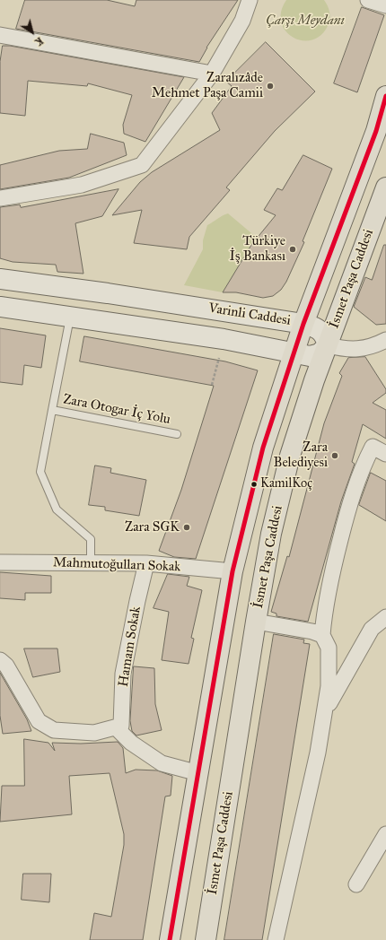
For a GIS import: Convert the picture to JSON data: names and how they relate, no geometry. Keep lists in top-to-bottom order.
{
  "streets": {
    "highway": ["İsmet Paşa Caddesi"],
    "main road": ["Varinli Caddesi"],
    "street": ["Mahmutoğulları Sokak", "Hamam Sokak"],
    "lane": ["Zara Otogar İç Yolu"]
  },
  "crossings": [
    ["İsmet Paşa Caddesi", "Varinli Caddesi"],
    ["Varinli Caddesi", "Zara Otogar İç Yolu"],
    ["Zara Otogar İç Yolu", "Mahmutoğulları Sokak"],
    ["Mahmutoğulları Sokak", "Hamam Sokak"]
  ],
  "parks": ["Çarşı Meydanı"],
  "places": [
    "Zaralızâde Mehmet Paşa Camii",
    "Türkiye İş Bankası",
    "Zara Belediyesi",
    "KamilKoç",
    "Zara SGK"
  ],
  "north": "bottom right"
}
